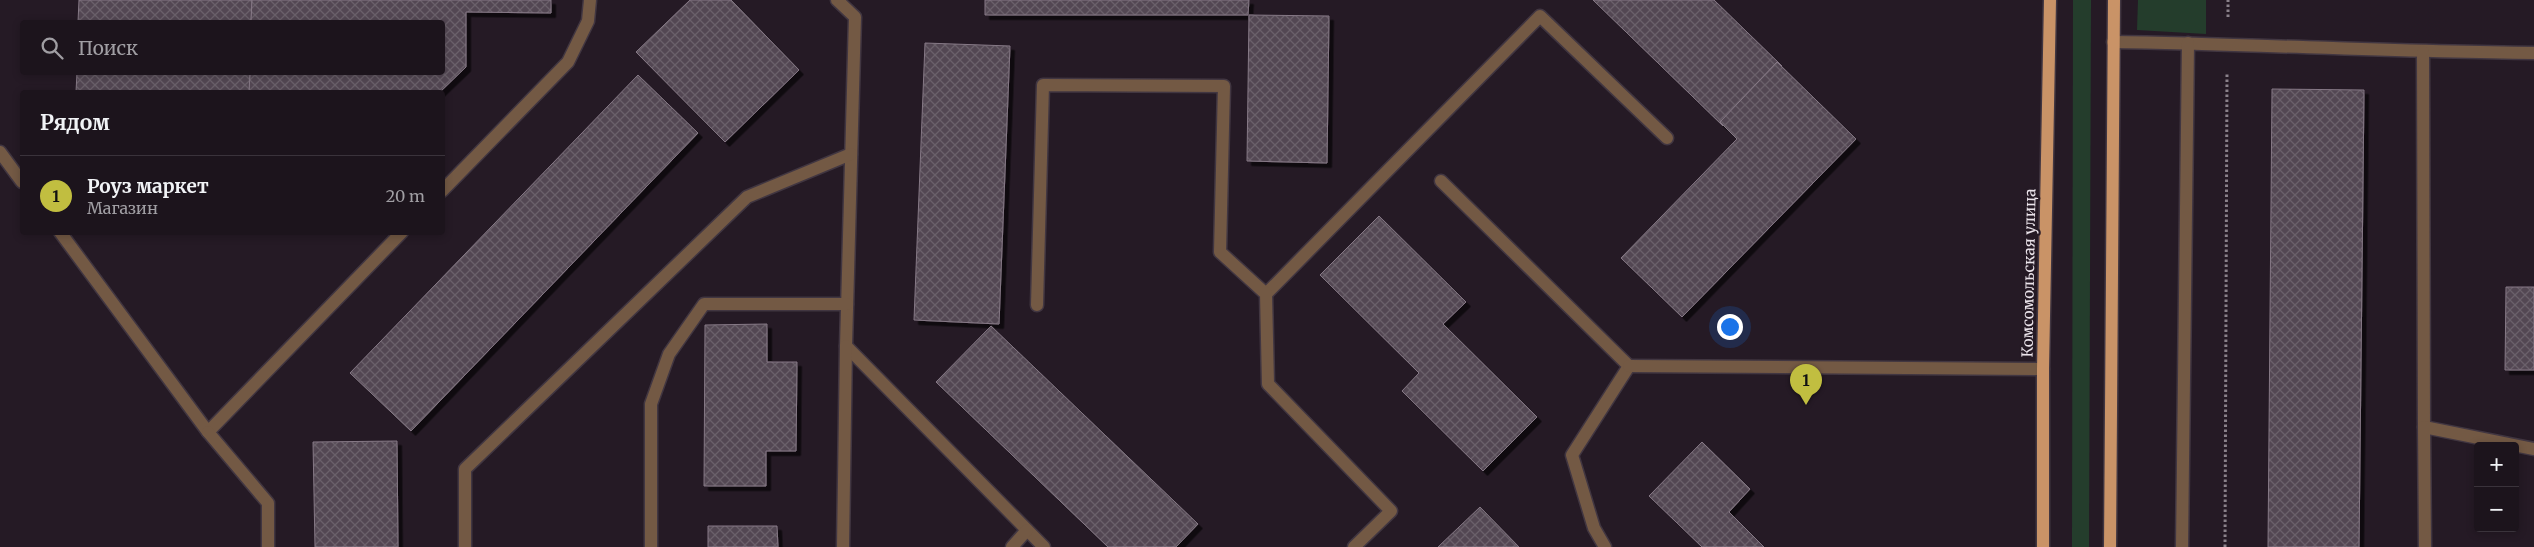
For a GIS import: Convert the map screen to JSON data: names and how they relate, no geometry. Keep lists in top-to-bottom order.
{
  "streets": {
    "main road": ["Комсомольская улица"]
  },
  "page": {
    "search": "Поиск",
    "heading": "Рядом",
    "list": [
      {
        "mark": "1",
        "name": "Роуз маркет",
        "note": "Магазин",
        "value": "20 m"
      }
    ],
    "pins": "1",
    "map_buttons": ["+", "−"]
  }
}
